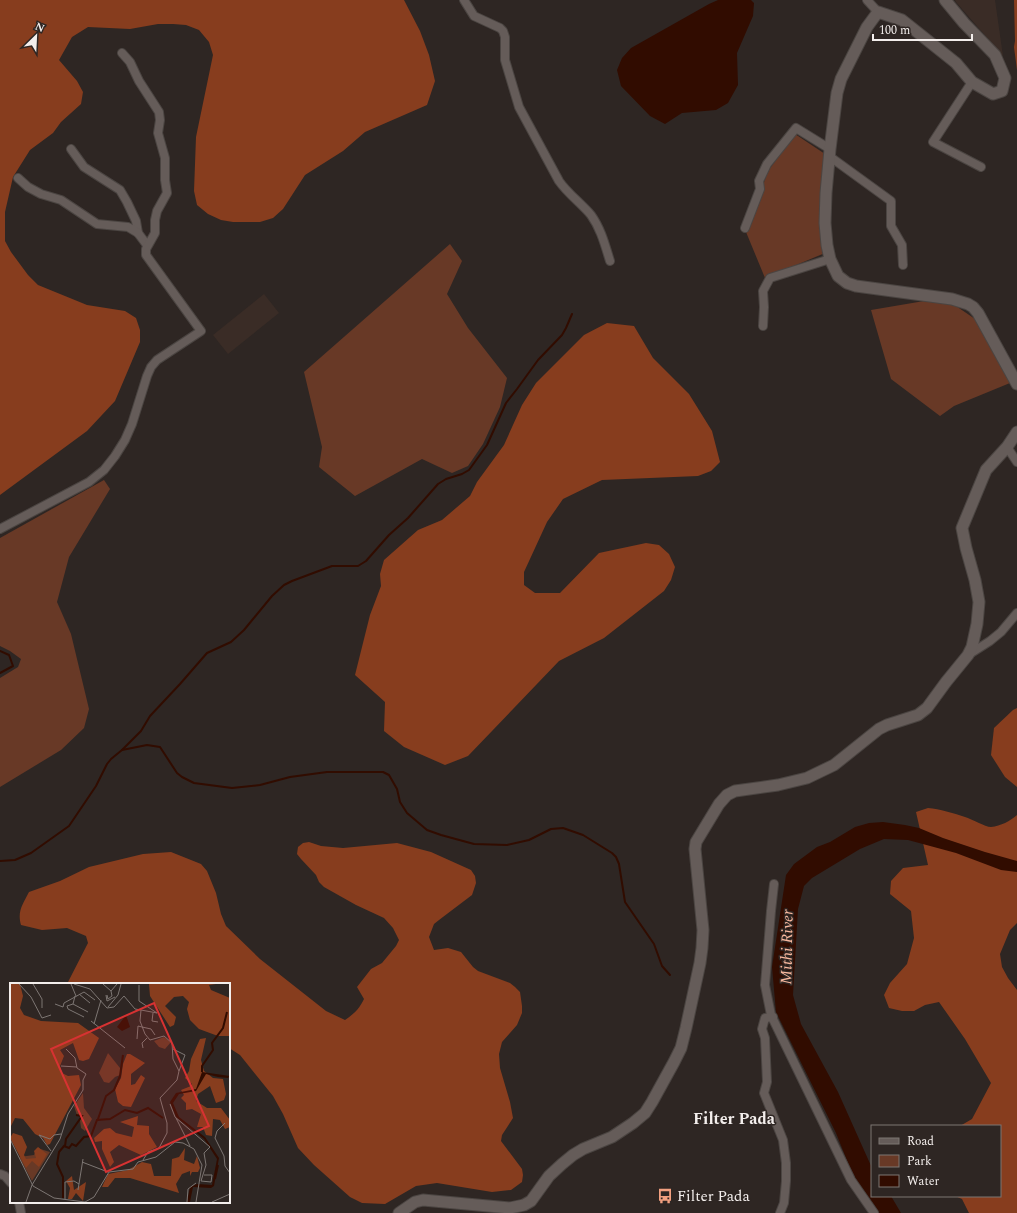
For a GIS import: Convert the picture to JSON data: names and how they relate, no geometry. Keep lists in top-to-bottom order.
{
  "districts": ["Filter Pada"],
  "water": ["Mithi River"],
  "places": {
    "bus stop": ["Filter Pada"]
  },
  "legend": ["Road", "Park", "Water"],
  "scale_bar": "100 m",
  "north": "top right"
}
